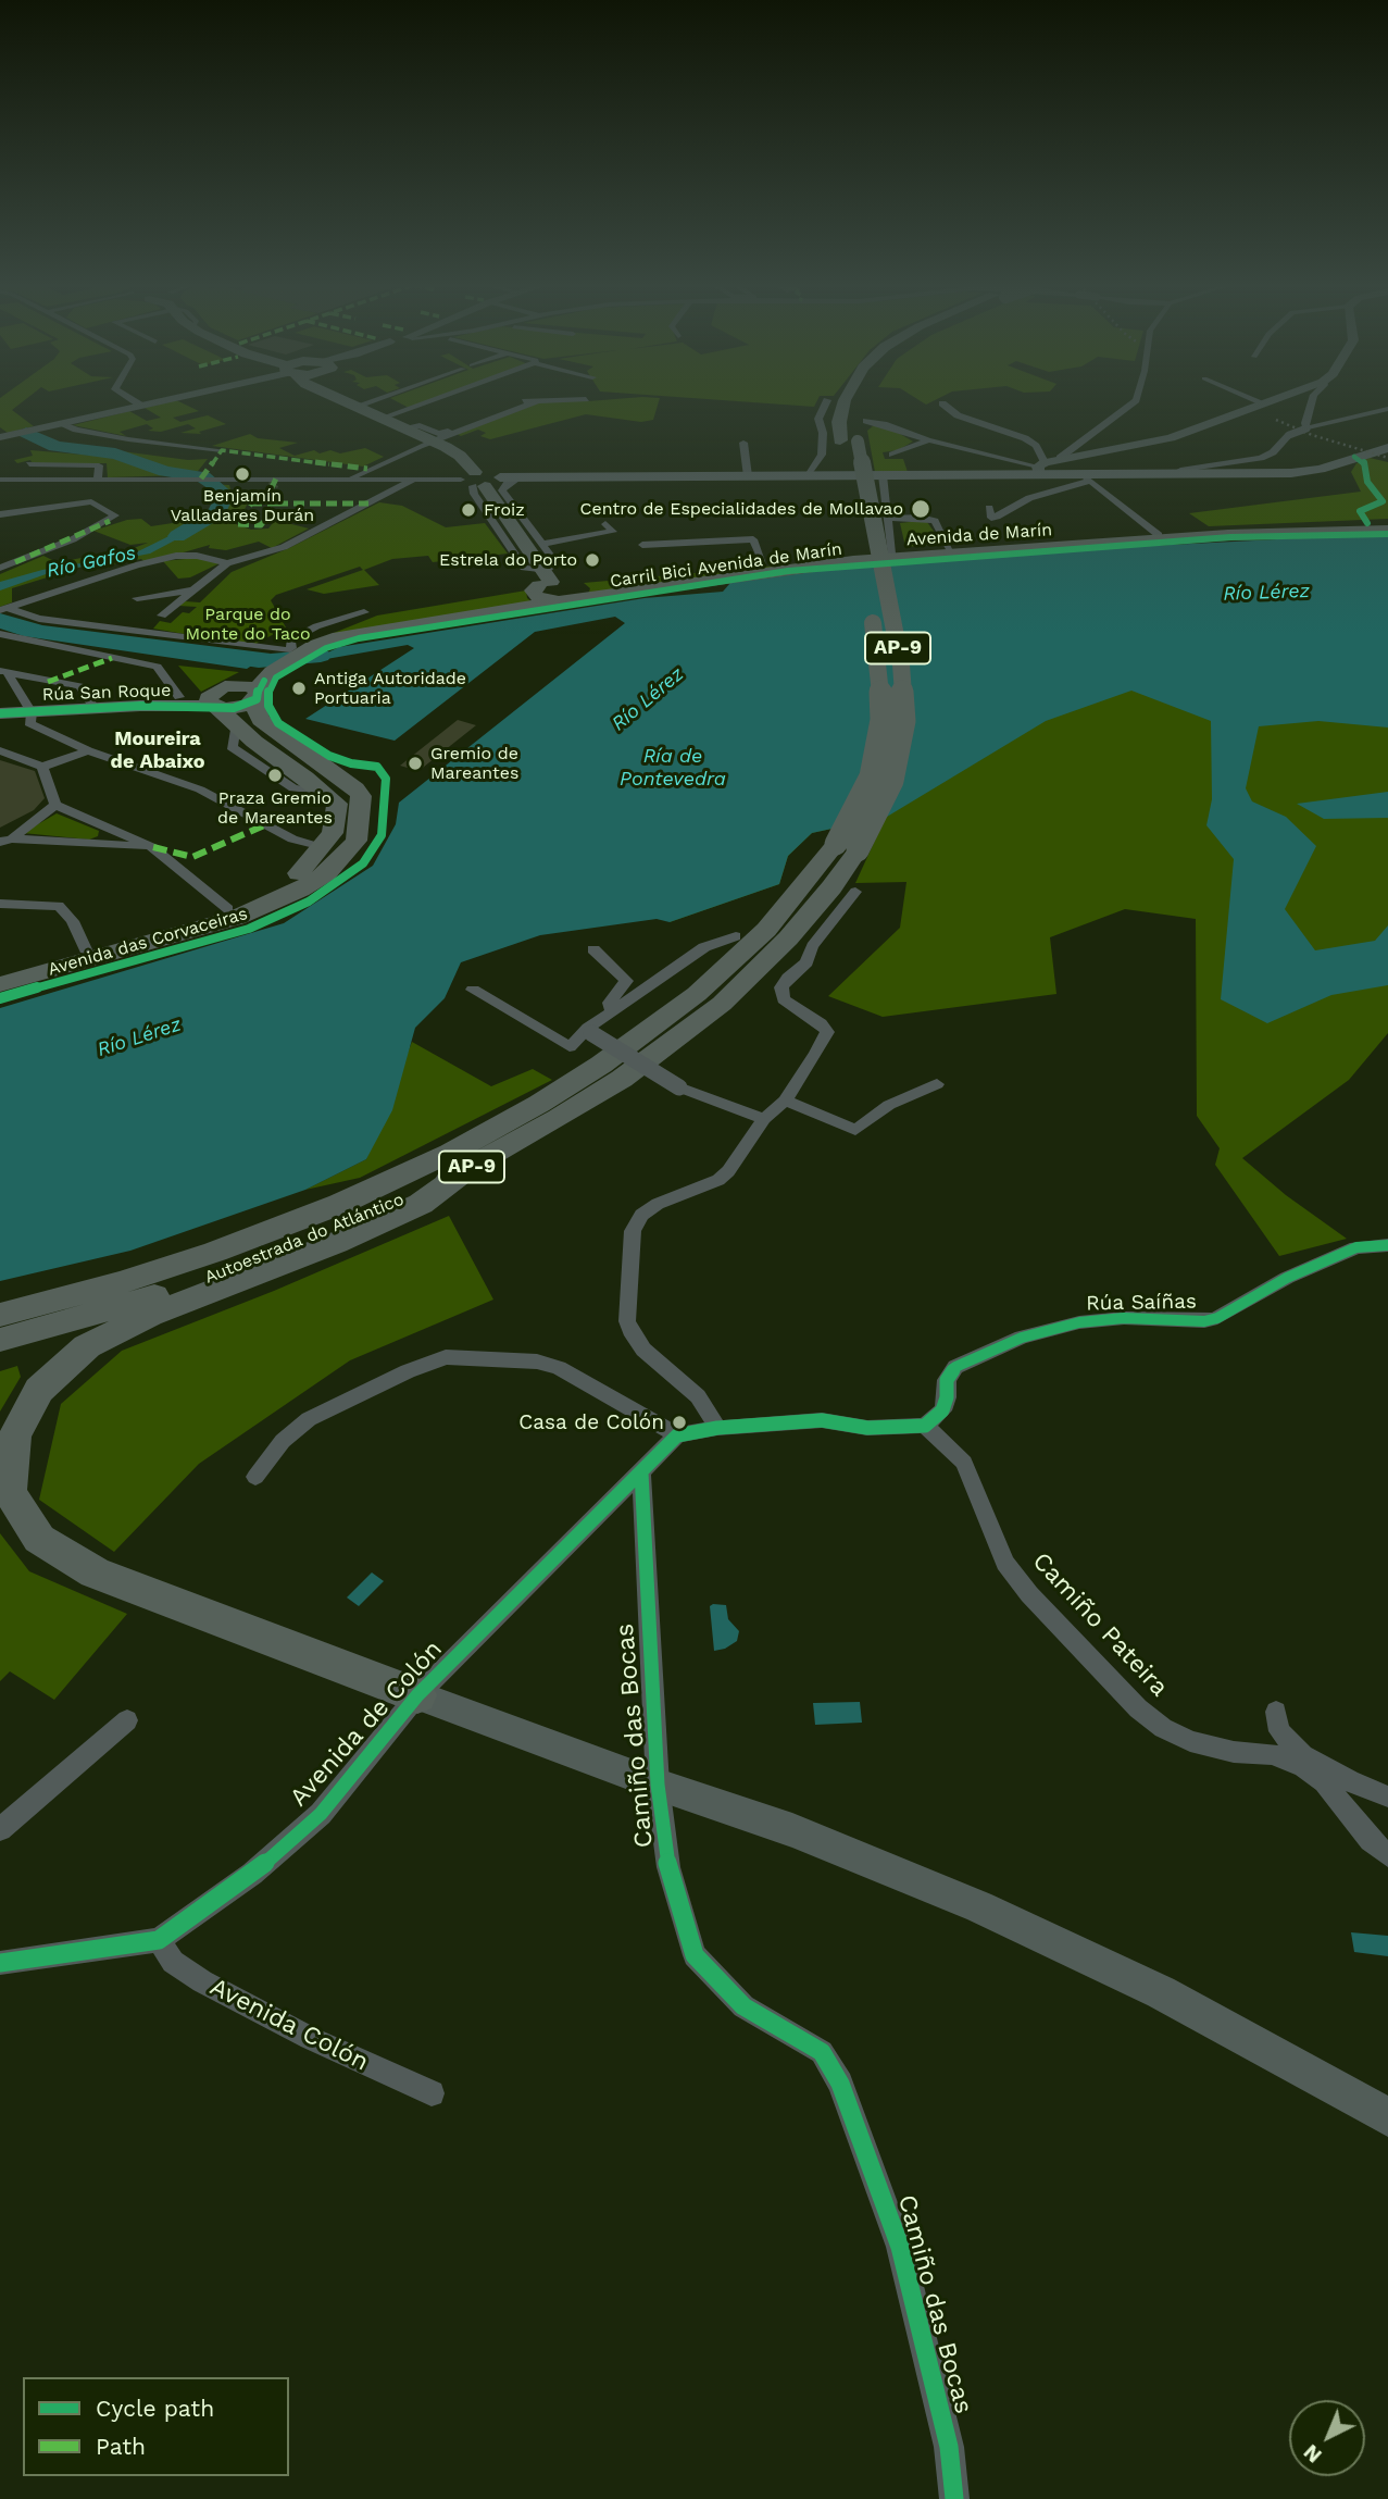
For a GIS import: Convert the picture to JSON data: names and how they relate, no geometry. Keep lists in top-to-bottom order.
{
  "streets": {
    "highway": [
      "Avenida de Marín",
      "AP-9",
      "Avenida das Corvaceiras",
      "Autoestrada do Atlántico"
    ],
    "main road": ["Rúa San Roque"],
    "street": [
      "Rúa Saíñas",
      "Camiño Pateira",
      "Avenida de Colón",
      "Camiño das Bocas",
      "Avenida Colón"
    ],
    "cycle path": ["Carril Bici Avenida de Marín"]
  },
  "crossings": [
    ["Avenida de Marín", "Rúa San Roque"],
    ["Avenida de Marín", "Avenida das Corvaceiras"],
    ["AP-9", "Autoestrada do Atlántico"],
    ["AP-9", "Avenida de Colón"],
    ["Rúa San Roque", "Avenida das Corvaceiras"],
    ["Rúa Saíñas", "Camiño Pateira"],
    ["Avenida de Colón", "Camiño das Bocas"],
    ["Avenida de Colón", "Avenida Colón"]
  ],
  "districts": ["Moureira de Abaixo"],
  "water": ["Río Gafos", "Río Lérez", "Ría de Pontevedra"],
  "parks": ["Parque do Monte do Taco"],
  "places": [
    "Benjamín Valladares Durán",
    "Centro de Especialidades de Mollavao",
    "Froiz",
    "Estrela do Porto",
    "Antiga Autoridade Portuaria",
    "Gremio de Mareantes",
    "Praza Gremio de Mareantes",
    "Casa de Colón"
  ],
  "legend": ["Cycle path", "Path"],
  "north": "bottom left"
}
